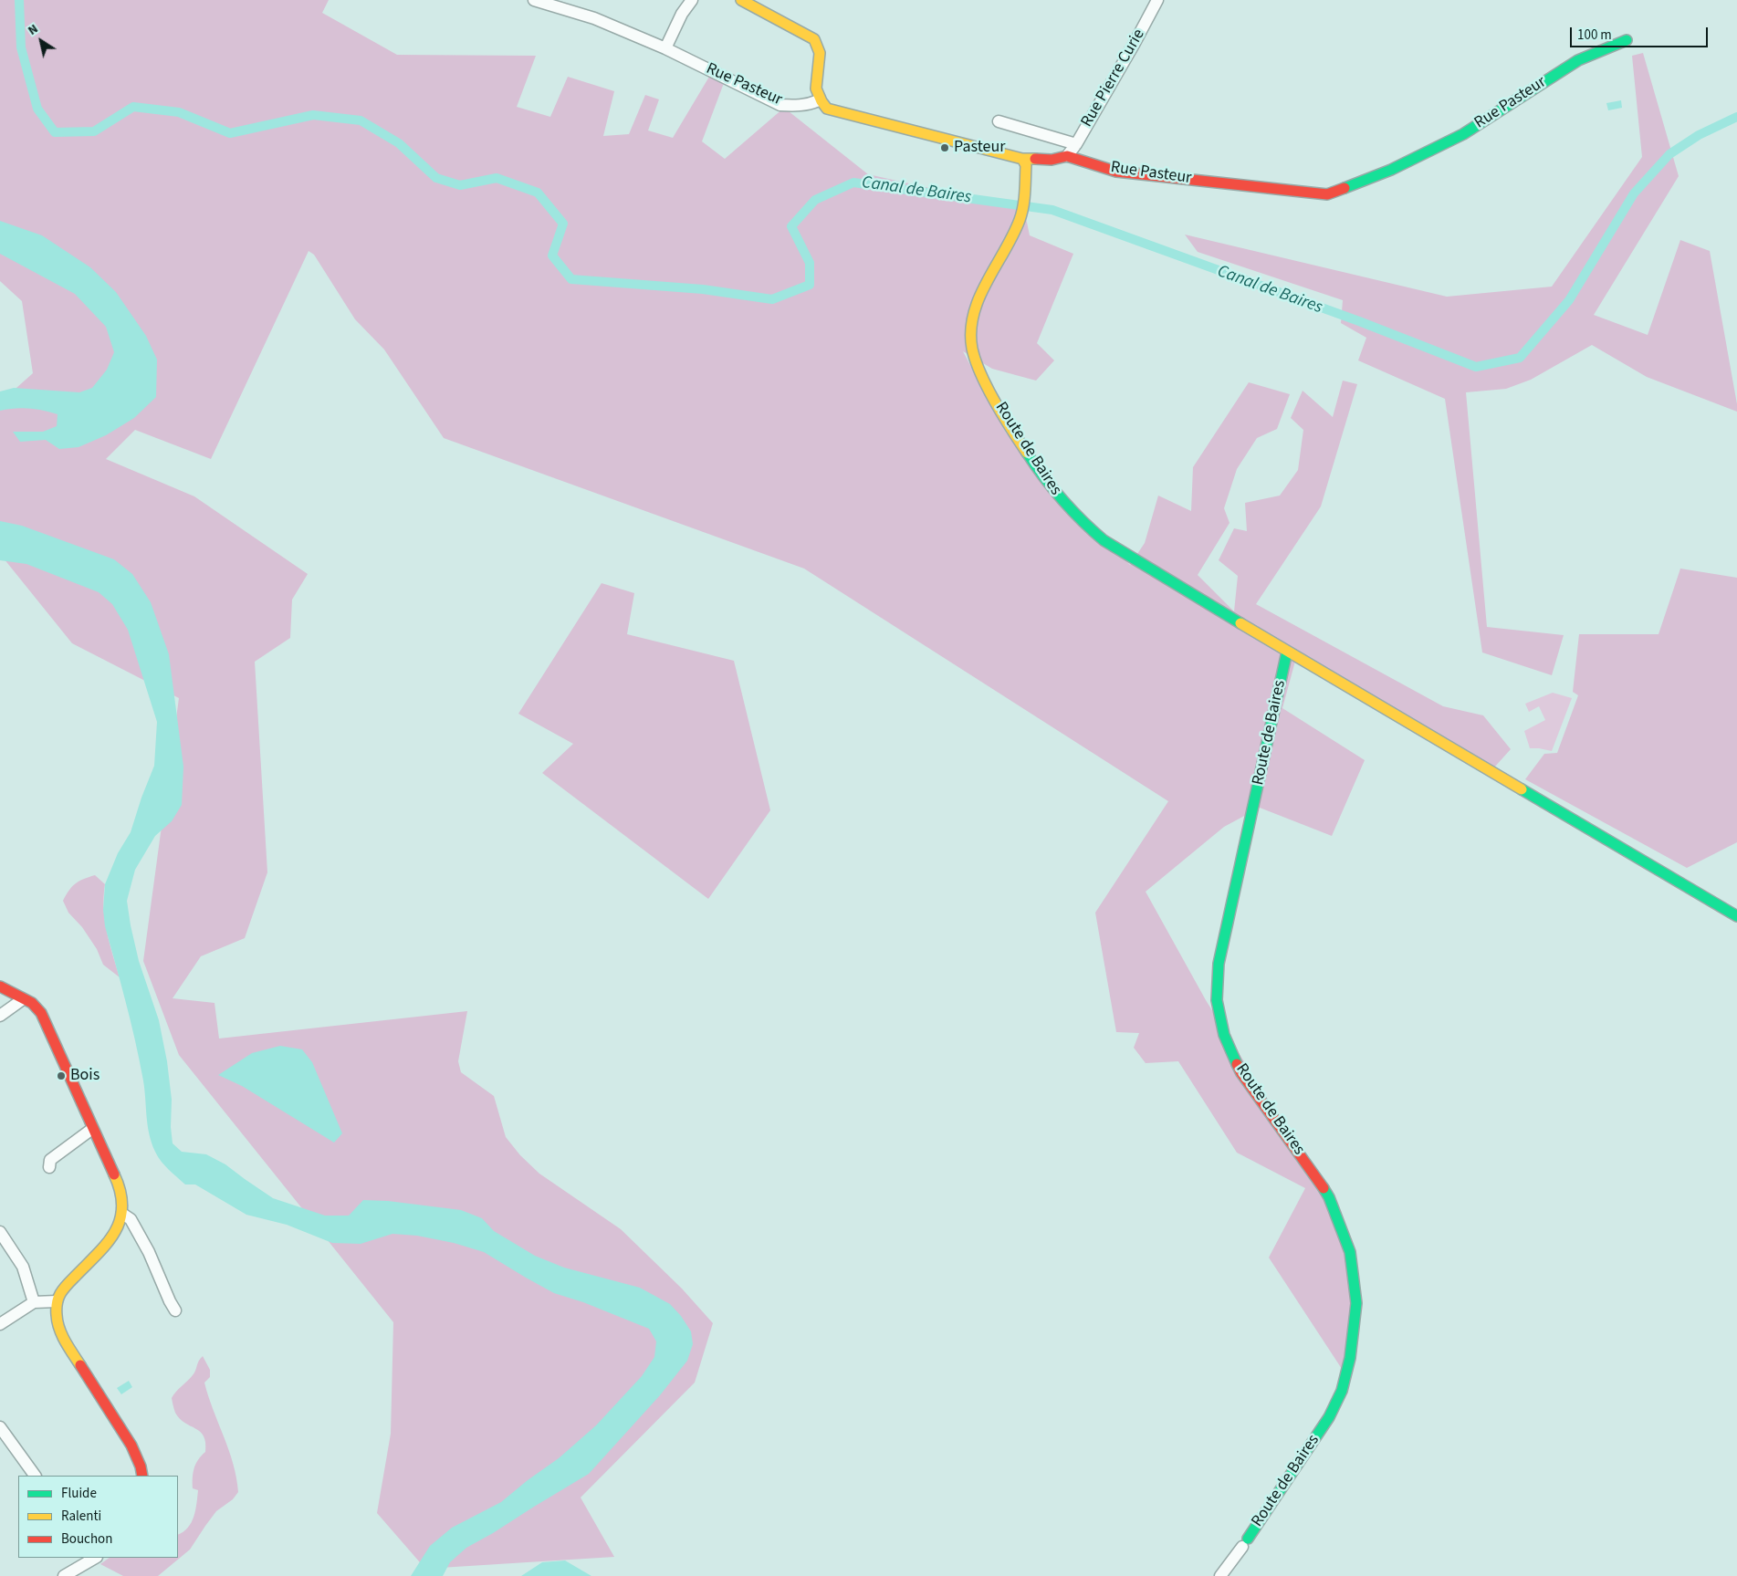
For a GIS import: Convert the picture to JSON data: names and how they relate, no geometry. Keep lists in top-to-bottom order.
{
  "streets": {
    "street": ["Rue Pierre Curie", "Rue Pasteur", "Route de Baires"]
  },
  "crossings": [
    ["Rue Pierre Curie", "Rue Pasteur"],
    ["Rue Pasteur", "Route de Baires"]
  ],
  "water": ["Canal de Baires"],
  "places": ["Pasteur", "Bois"],
  "legend": ["Fluide", "Ralenti", "Bouchon"],
  "scale_bar": "100 m",
  "north": "top left"
}
